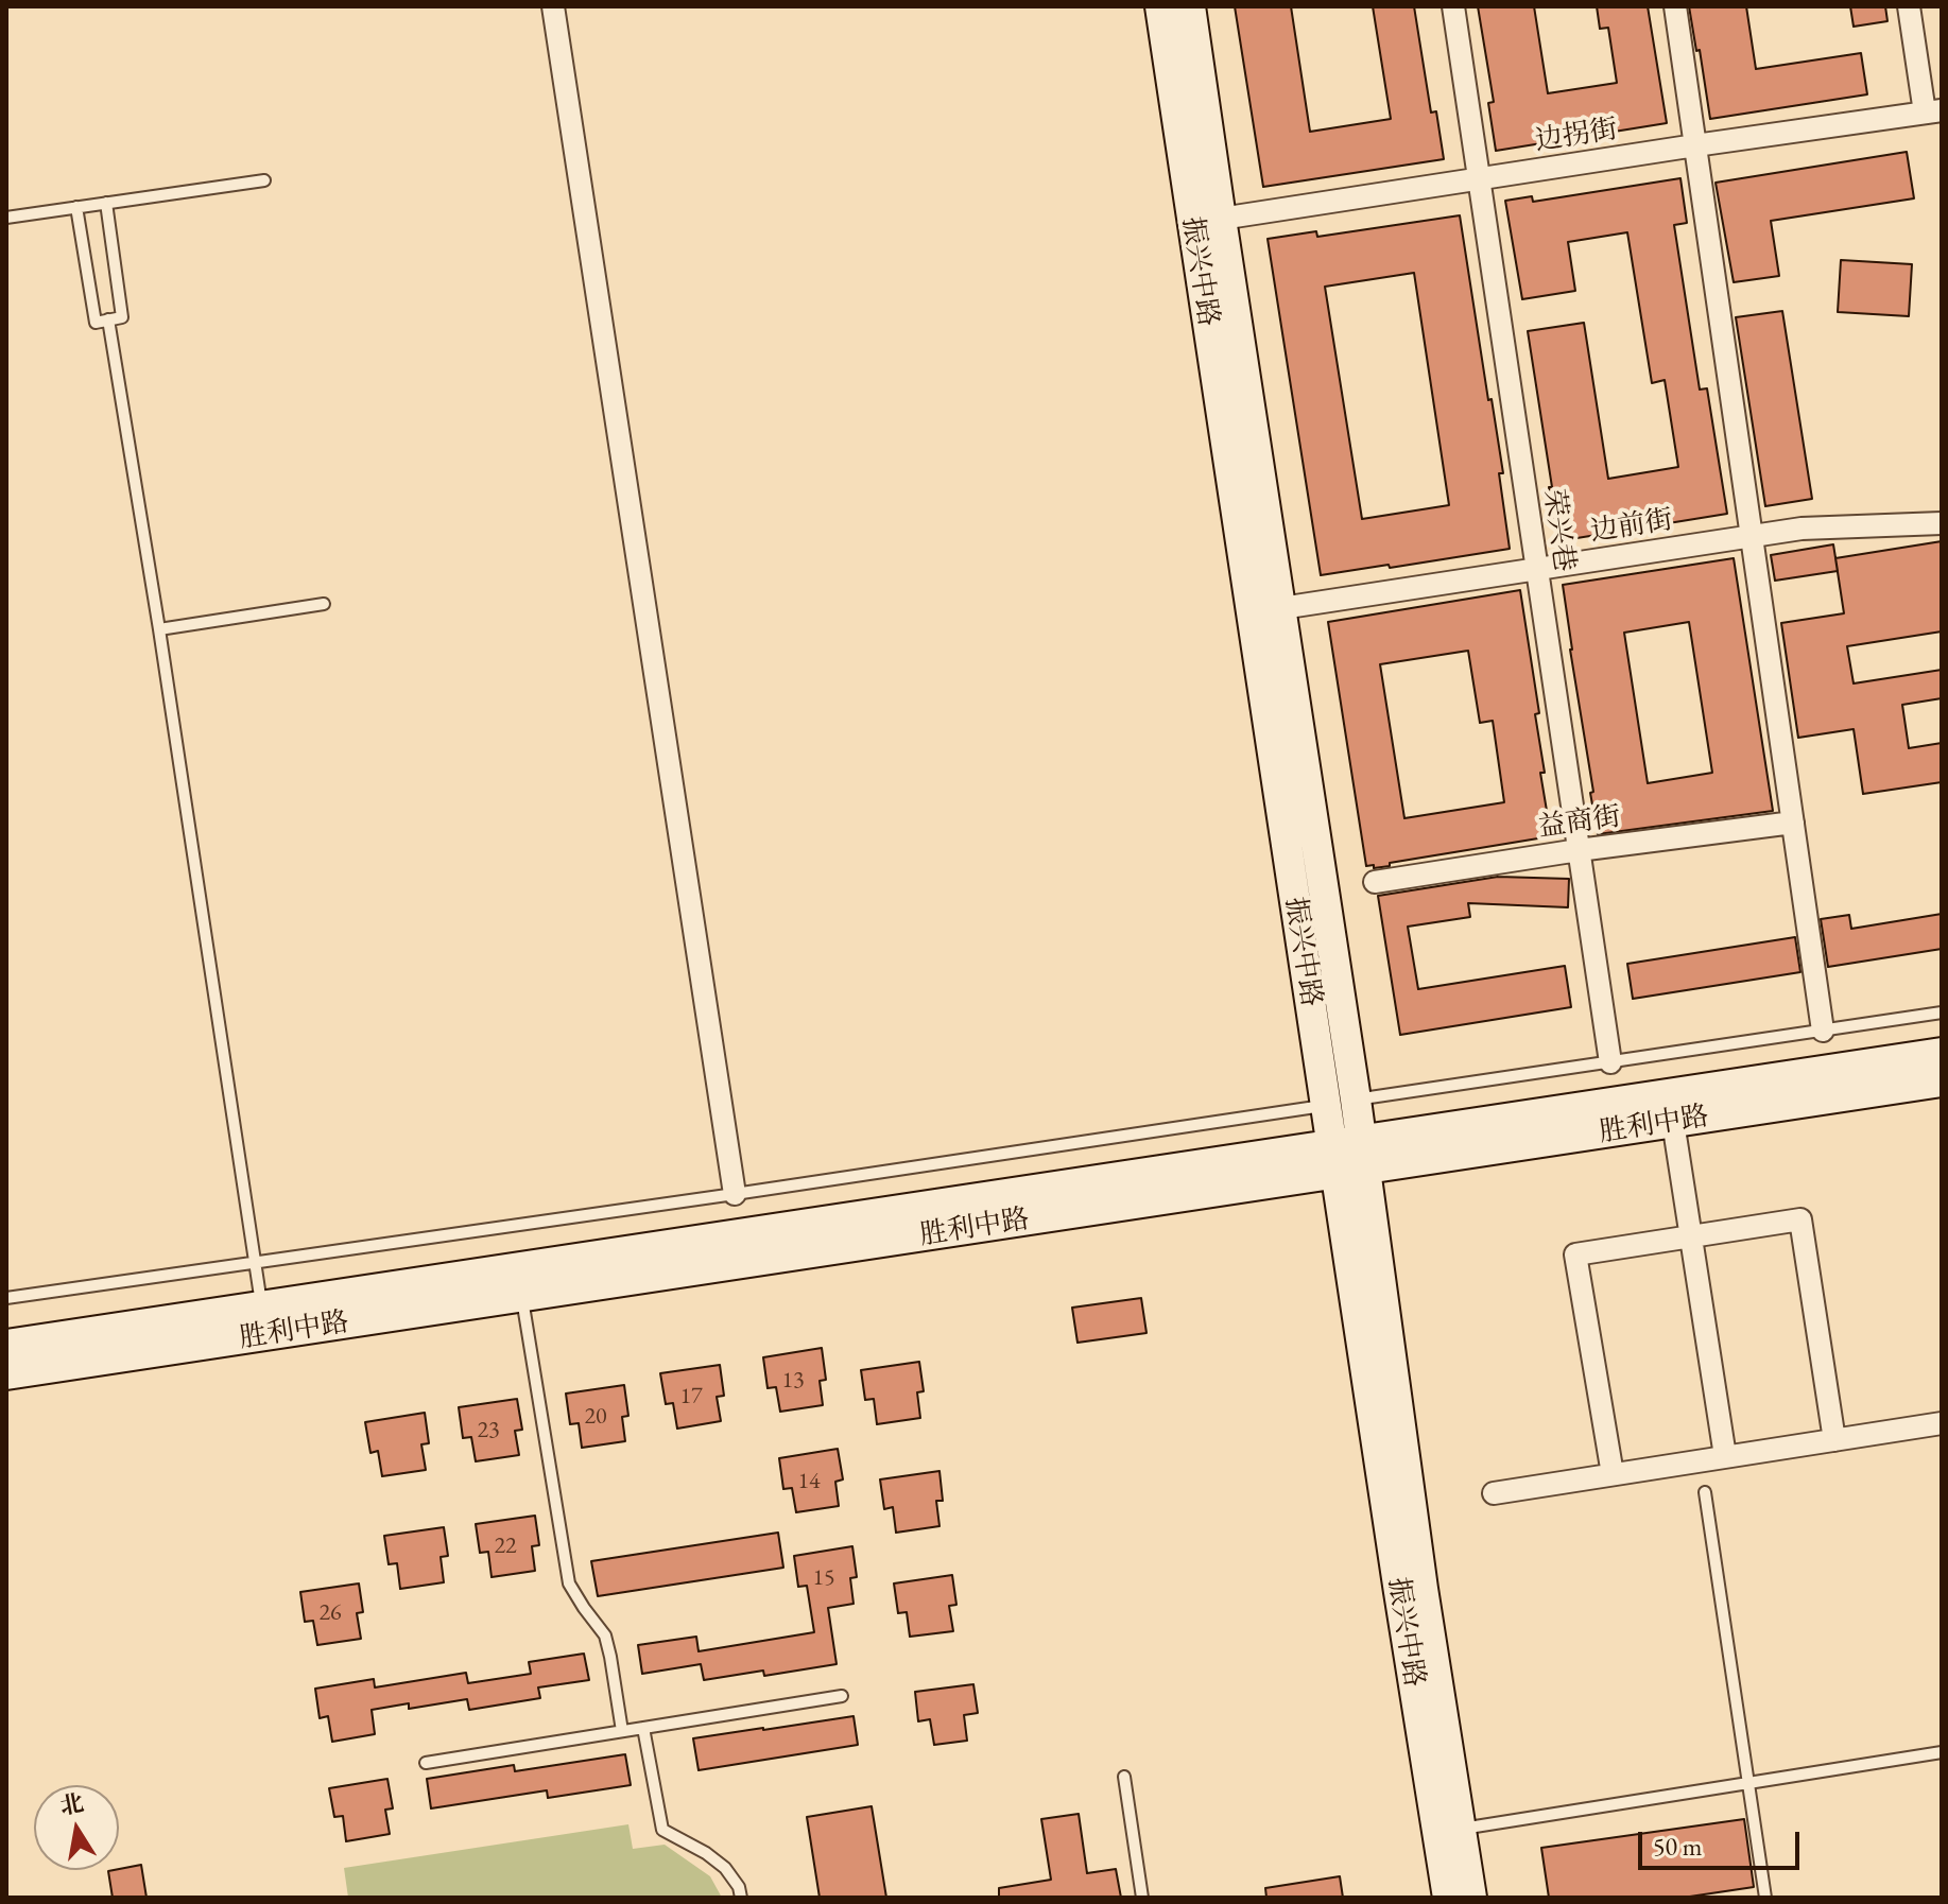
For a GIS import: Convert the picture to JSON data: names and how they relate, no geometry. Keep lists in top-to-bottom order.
{
  "streets": {
    "main road": ["振兴中路", "胜利中路"],
    "street": [
      "边拐街",
      "边前街",
      "荣兴巷",
      "益商街"
    ]
  },
  "crossings": [
    ["边拐街", "振兴中路"],
    ["边拐街", "荣兴巷"],
    ["振兴中路", "边前街"],
    ["振兴中路", "胜利中路"],
    ["边前街", "荣兴巷"],
    ["荣兴巷", "益商街"]
  ],
  "house_numbers": [
    "13",
    "17",
    "20",
    "23",
    "14",
    "22",
    "15",
    "26"
  ],
  "scale_bar": "50 m",
  "north": "top"
}
